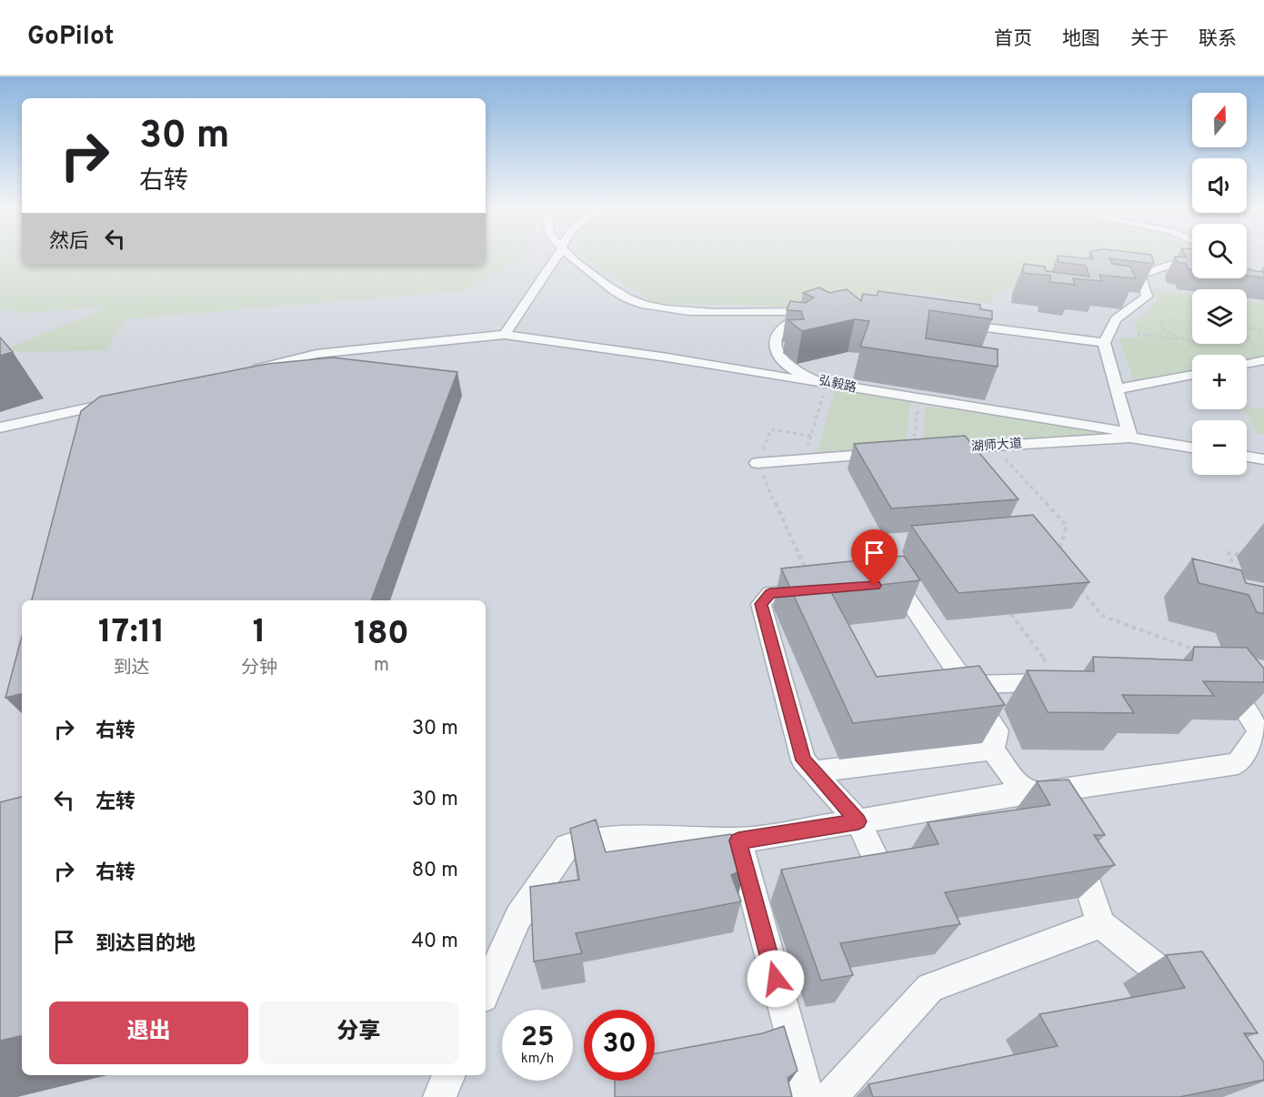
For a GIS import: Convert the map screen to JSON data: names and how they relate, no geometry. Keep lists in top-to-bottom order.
{
  "streets": {
    "street": ["弘毅路", "湖师大道"]
  },
  "crossings": [
    ["弘毅路", "湖师大道"]
  ],
  "north": "top",
  "page": {
    "header": "GoPilot",
    "nav": [
      "首页",
      "地图",
      "关于",
      "联系"
    ],
    "map_buttons": ["+", "−"],
    "turn": ["30 m", "右转"],
    "then": "然后",
    "eta": [
      "17:11",
      "到达",
      "1",
      "分钟",
      "180",
      "m"
    ],
    "list": [
      {
        "name": "右转",
        "value": "30 m"
      },
      {
        "name": "左转",
        "value": "30 m"
      },
      {
        "name": "右转",
        "value": "80 m"
      },
      {
        "name": "到达目的地",
        "value": "40 m"
      }
    ],
    "buttons": ["退出", "分享"],
    "speed": "25 km/h",
    "limit": "30"
  }
}
